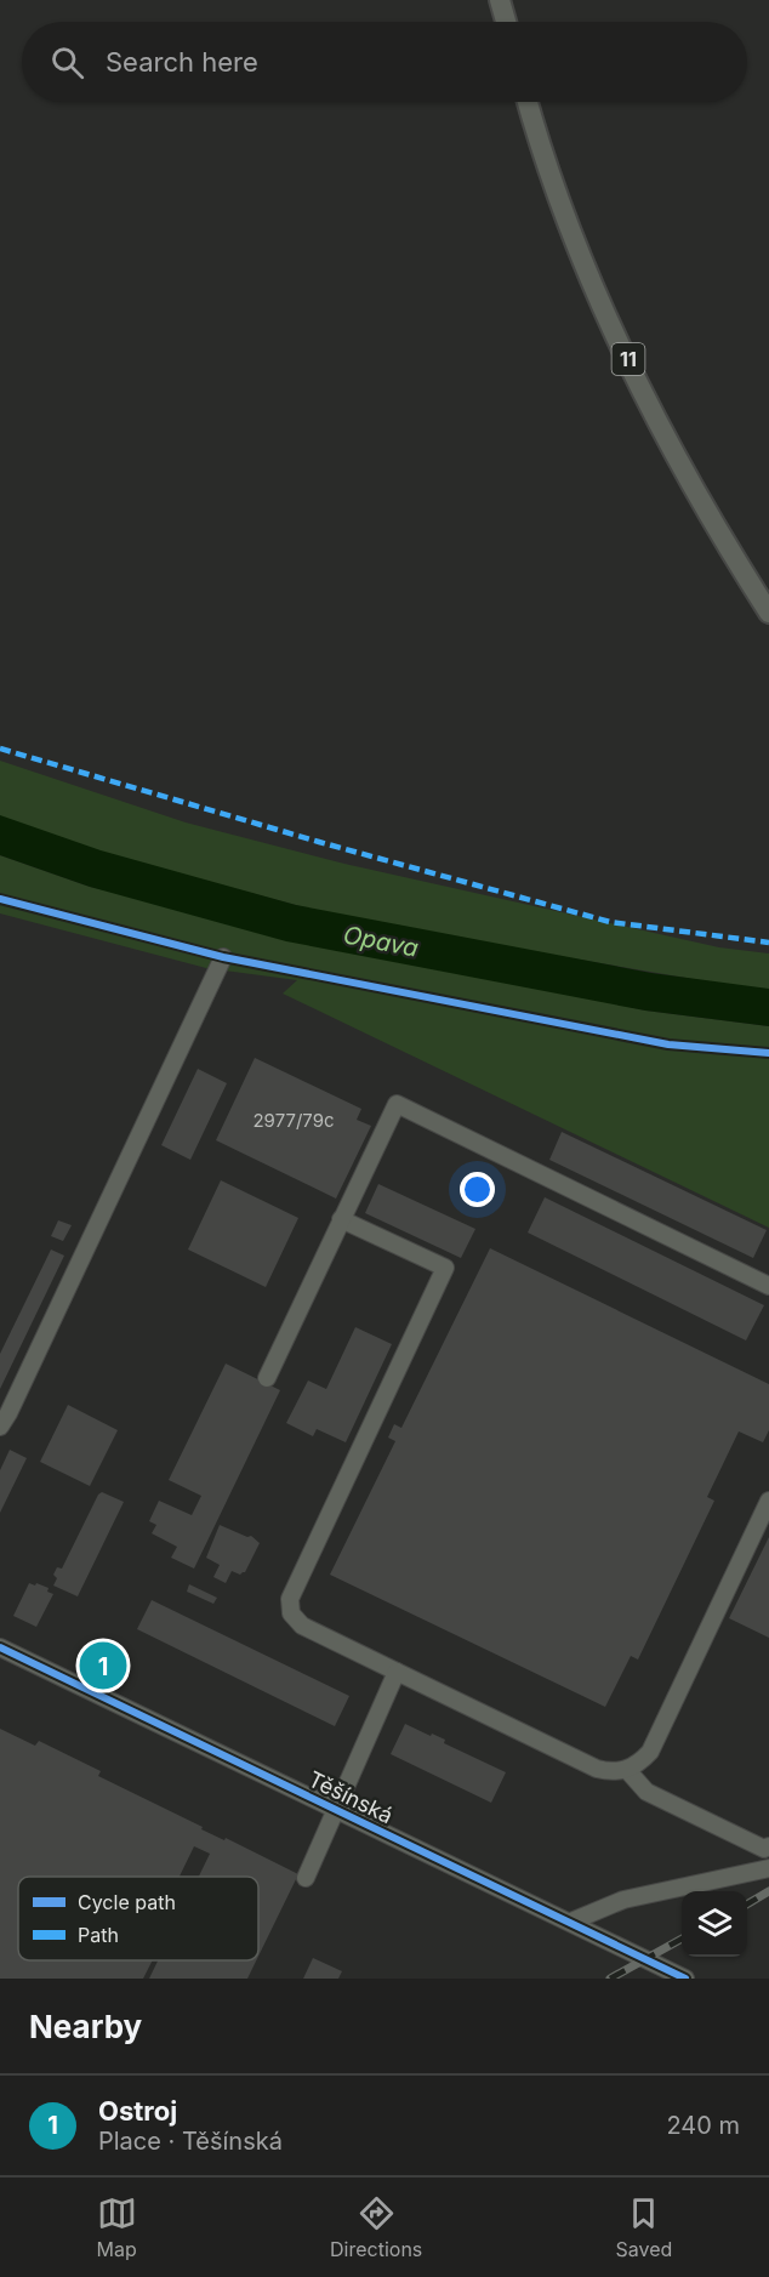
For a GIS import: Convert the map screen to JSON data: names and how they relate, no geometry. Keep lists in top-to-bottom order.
{
  "streets": {
    "main road": ["11"],
    "street": ["Těšínská"]
  },
  "water": ["Opava"],
  "house_numbers": ["2977/79c"],
  "legend": ["Cycle path", "Path"],
  "page": {
    "search": "Search here",
    "pins": "1",
    "heading": "Nearby",
    "list": [
      {
        "mark": "1",
        "name": "Ostroj",
        "note": "Place · Těšínská",
        "value": "240 m"
      }
    ],
    "nav": ["Map", "Directions", "Saved"]
  }
}
